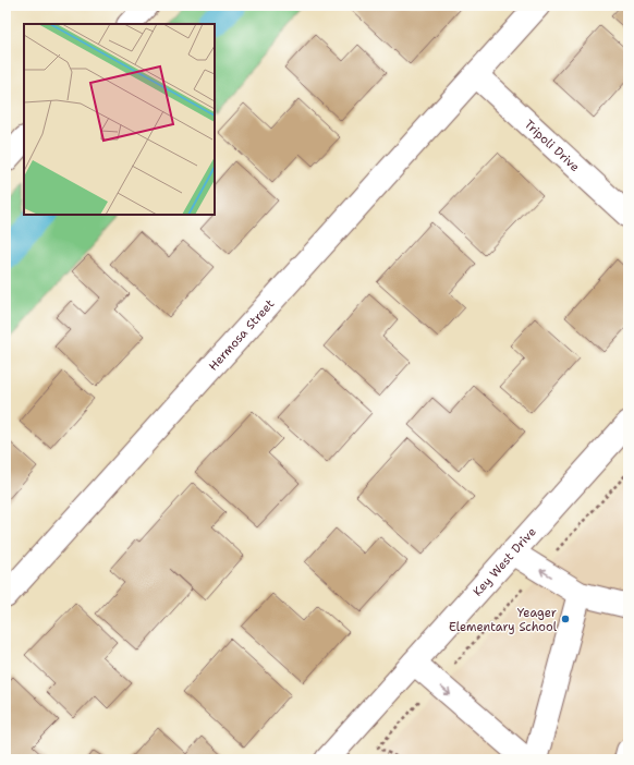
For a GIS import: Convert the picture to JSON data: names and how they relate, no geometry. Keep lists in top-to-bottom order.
{
  "streets": {
    "street": ["Tripoli Drive", "Hermosa Street", "Key West Drive"]
  },
  "crossings": [
    ["Tripoli Drive", "Hermosa Street"]
  ],
  "places": ["Yeager Elementary School"]
}
